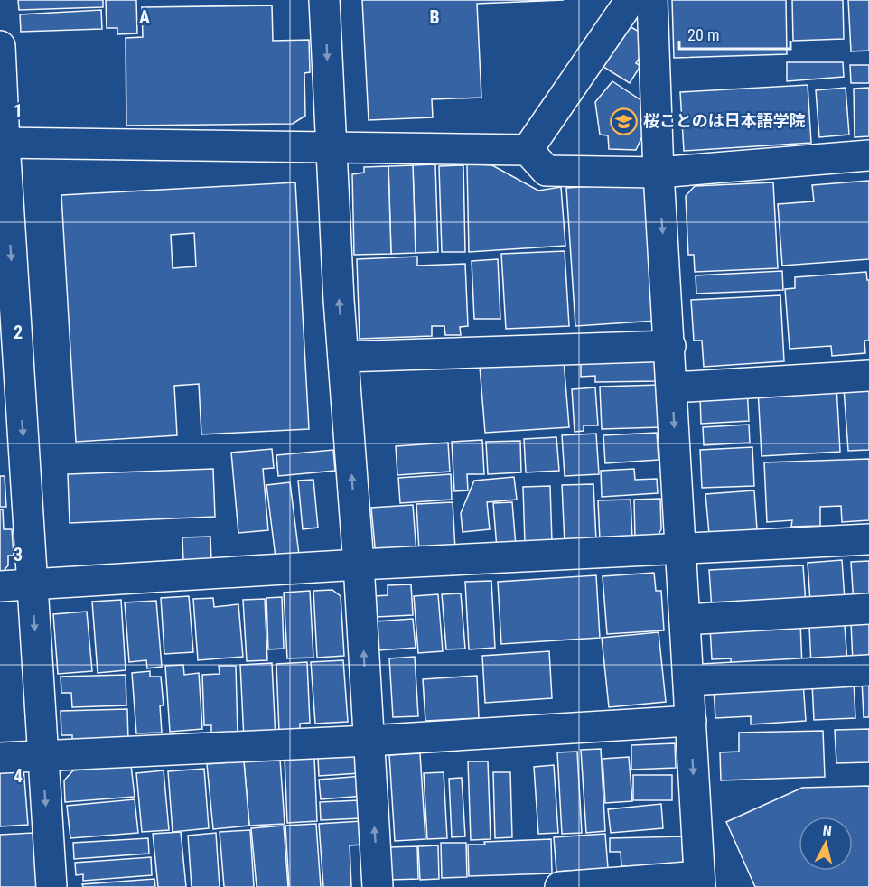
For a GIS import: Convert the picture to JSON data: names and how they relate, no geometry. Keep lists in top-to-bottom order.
{
  "places": {
    "school or university": ["桜ことのは日本語学院"]
  },
  "scale_bar": "20 m",
  "north": "top",
  "grid": {
    "columns": ["A", "B"],
    "rows": [
      "1",
      "2",
      "3",
      "4"
    ]
  }
}
